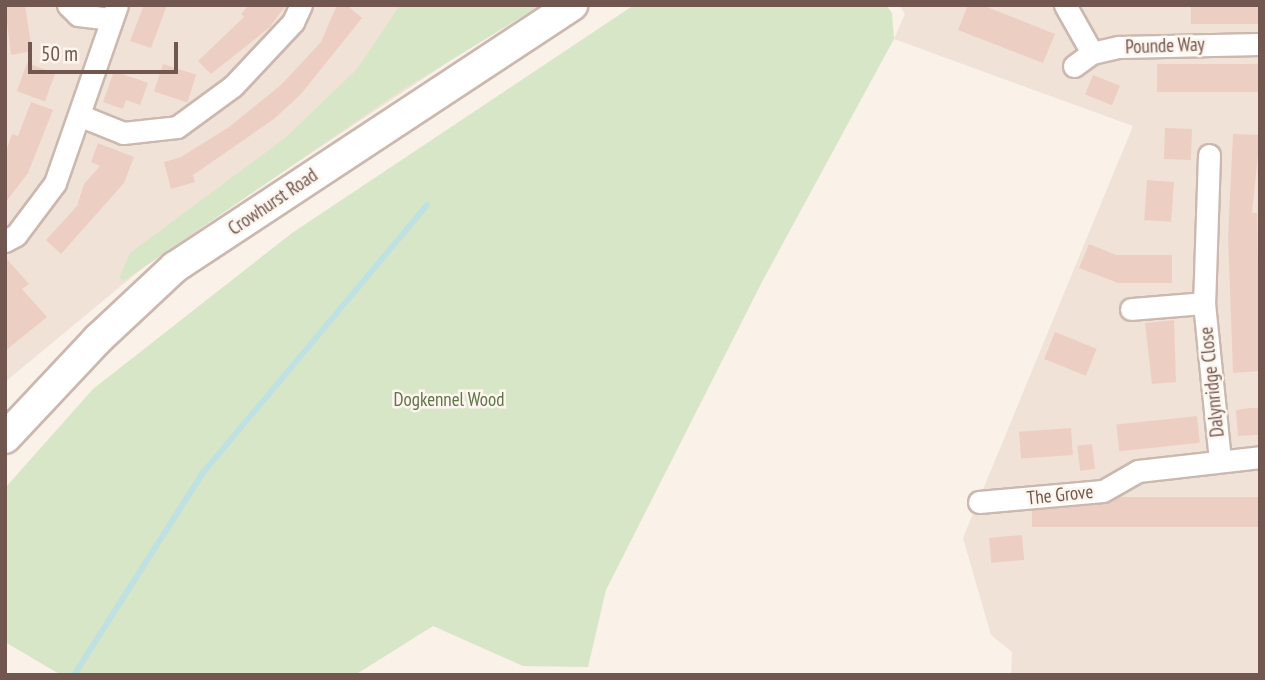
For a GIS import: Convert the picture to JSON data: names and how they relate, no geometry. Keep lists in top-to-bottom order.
{
  "streets": {
    "main road": ["Crowhurst Road"],
    "street": ["Pounde Way", "Dalynridge Close", "The Grove"]
  },
  "crossings": [
    ["Dalynridge Close", "The Grove"]
  ],
  "parks": ["Dogkennel Wood"],
  "scale_bar": "50 m"
}
